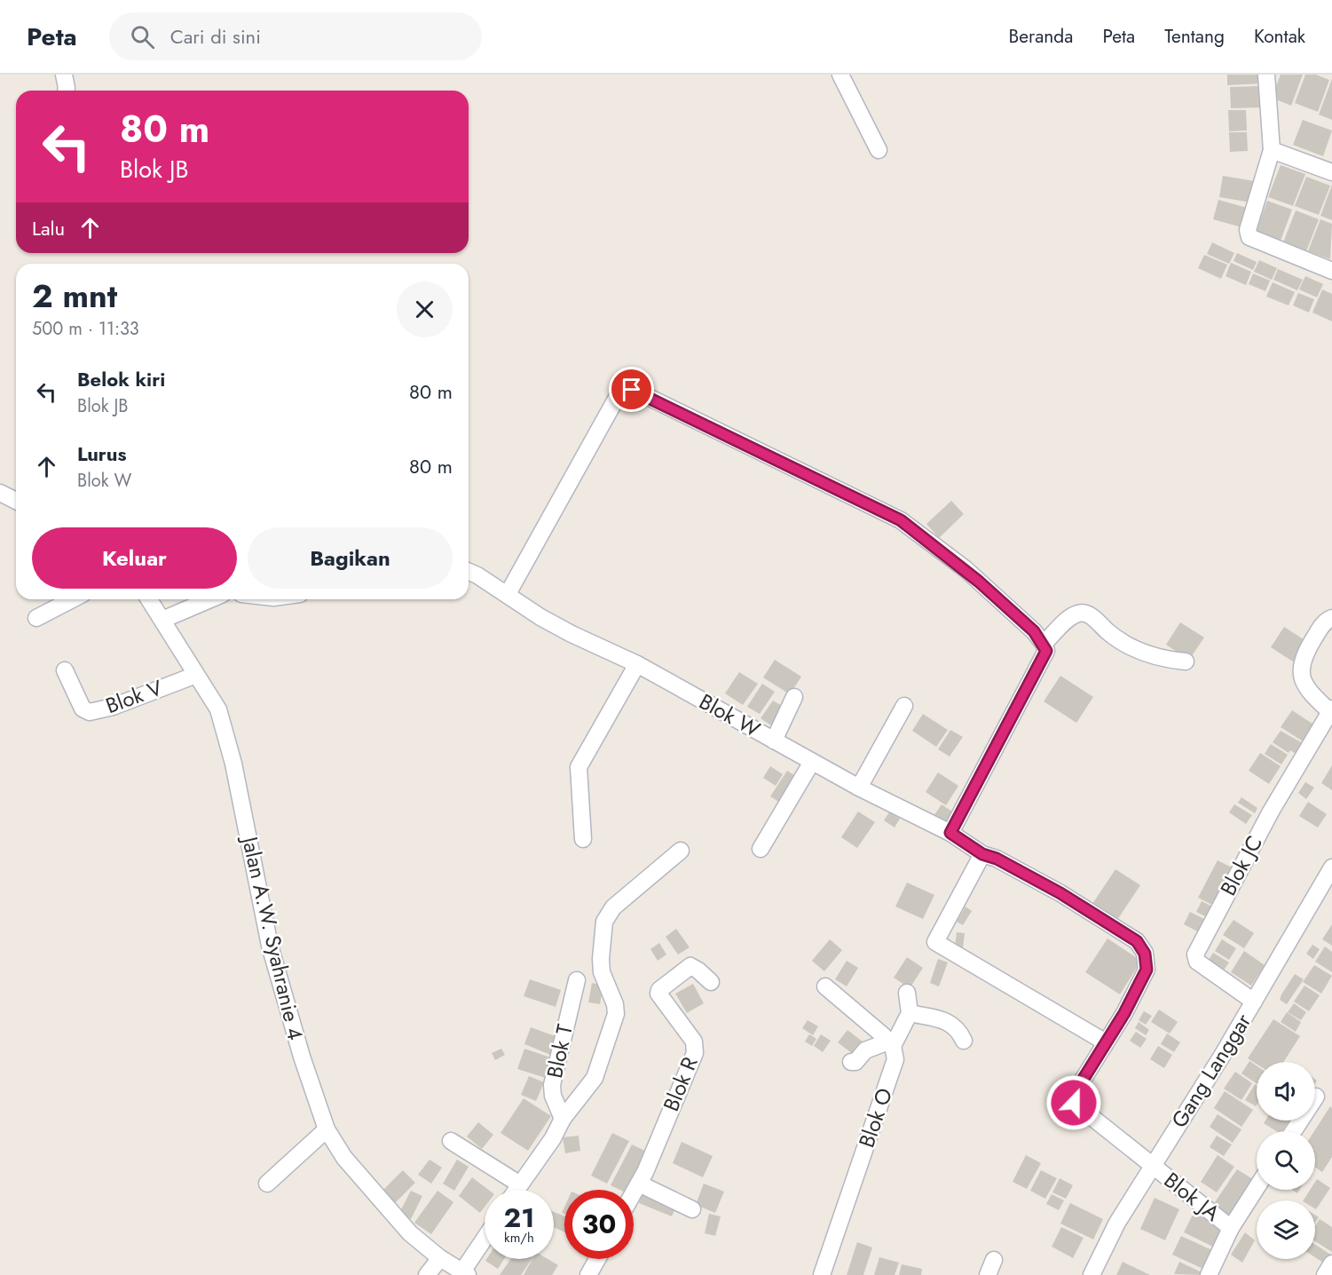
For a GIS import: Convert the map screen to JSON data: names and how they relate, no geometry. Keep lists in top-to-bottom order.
{
  "streets": {
    "street": [
      "Blok V",
      "Blok W",
      "Blok JC",
      "Jalan A.W. Syahranie 4",
      "Blok T",
      "Gang Langgar",
      "Blok R",
      "Blok O",
      "Blok JA"
    ]
  },
  "crossings": [
    ["Blok V", "Jalan A.W. Syahranie 4"],
    ["Blok W", "Blok JA"],
    ["Blok JC", "Gang Langgar"],
    ["Gang Langgar", "Blok JA"]
  ],
  "page": {
    "header": "Peta",
    "search": "Cari di sini",
    "nav": [
      "Beranda",
      "Peta",
      "Tentang",
      "Kontak"
    ],
    "turn": ["80 m", "Blok JB"],
    "then": "Lalu",
    "heading": ["2 mnt", "500 m · 11:33"],
    "list": [
      {
        "name": "Belok kiri",
        "note": "Blok JB",
        "value": "80 m"
      },
      {
        "name": "Lurus",
        "note": "Blok W",
        "value": "80 m"
      }
    ],
    "buttons": ["Keluar", "Bagikan"],
    "speed": "21 km/h",
    "limit": "30"
  }
}
